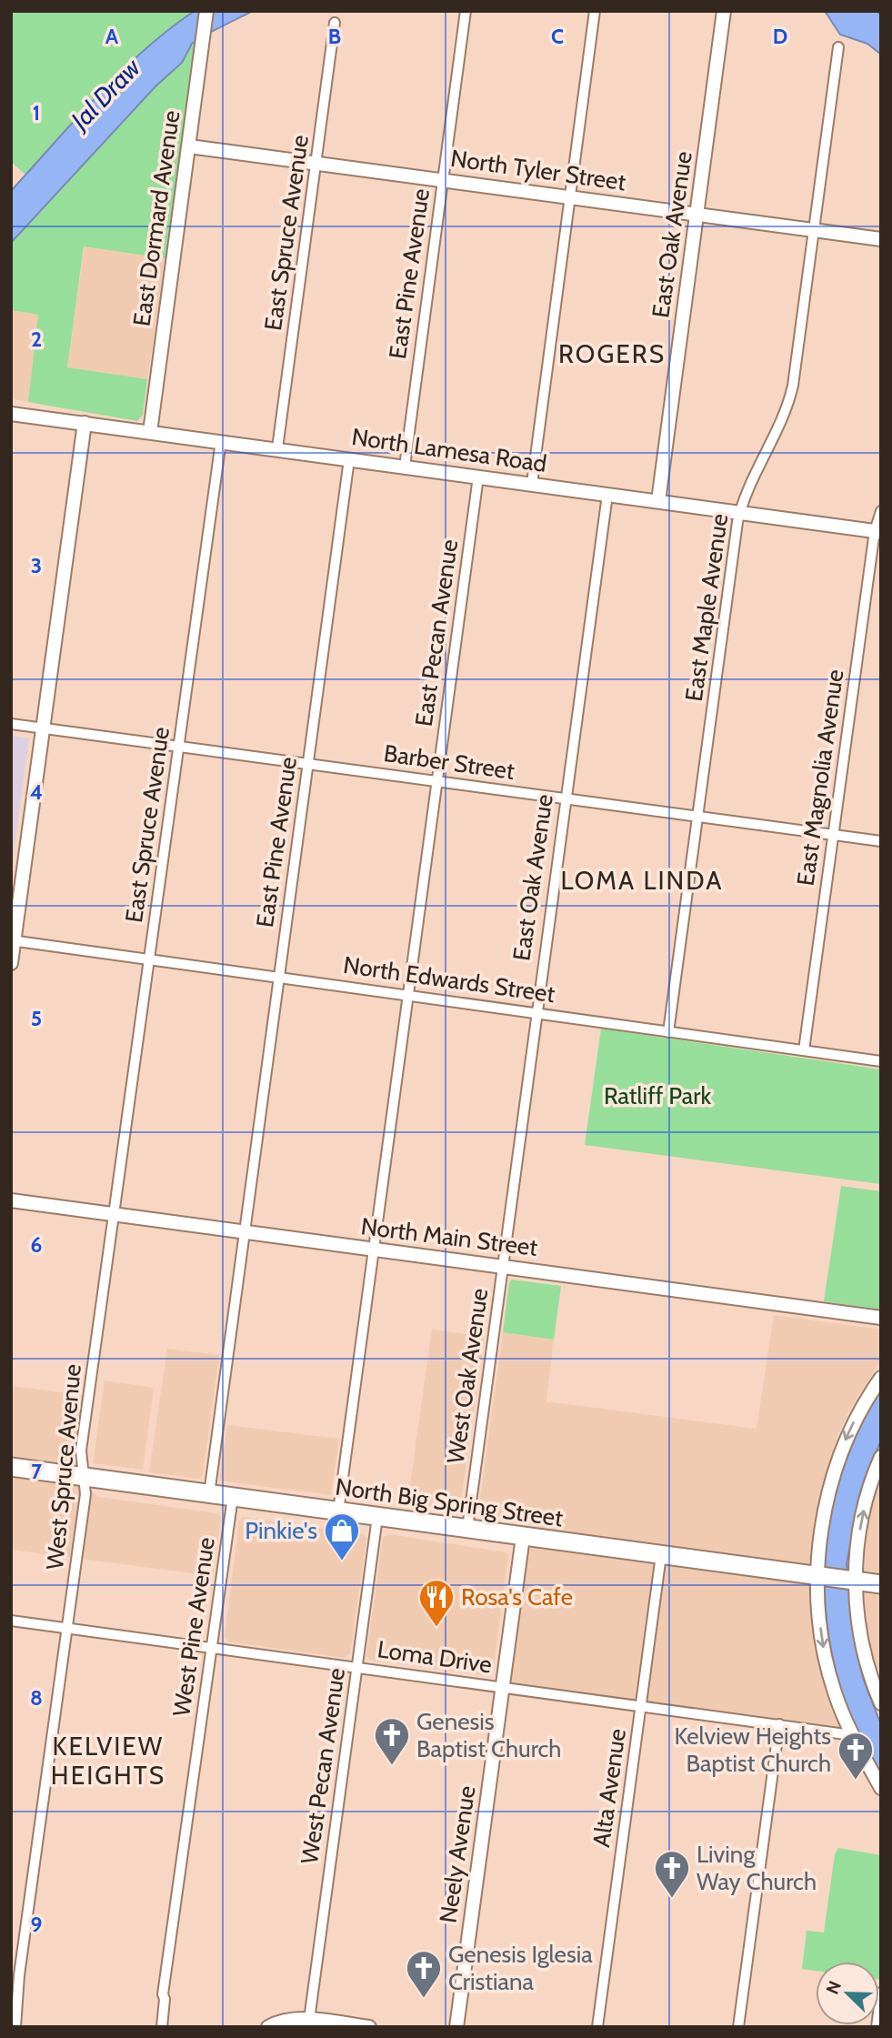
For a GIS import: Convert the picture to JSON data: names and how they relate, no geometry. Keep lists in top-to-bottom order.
{
  "streets": {
    "highway": ["North Big Spring Street"],
    "street": [
      "North Tyler Street",
      "East Dormard Avenue",
      "East Spruce Avenue",
      "East Oak Avenue",
      "East Pine Avenue",
      "North Lamesa Road",
      "East Maple Avenue",
      "East Pecan Avenue",
      "Barber Street",
      "East Magnolia Avenue",
      "North Edwards Street",
      "North Main Street",
      "West Oak Avenue",
      "West Spruce Avenue",
      "West Pine Avenue",
      "Loma Drive",
      "West Pecan Avenue",
      "Alta Avenue",
      "Neely Avenue"
    ]
  },
  "crossings": [
    ["North Tyler Street", "East Dormard Avenue"],
    ["North Tyler Street", "East Spruce Avenue"],
    ["North Tyler Street", "East Oak Avenue"],
    ["North Tyler Street", "East Pine Avenue"],
    ["North Tyler Street", "East Maple Avenue"],
    ["East Dormard Avenue", "North Lamesa Road"],
    ["East Spruce Avenue", "North Lamesa Road"],
    ["East Spruce Avenue", "Barber Street"],
    ["East Spruce Avenue", "North Edwards Street"],
    ["East Spruce Avenue", "North Main Street"],
    ["East Spruce Avenue", "West Spruce Avenue"],
    ["East Oak Avenue", "North Lamesa Road"],
    ["East Oak Avenue", "Barber Street"],
    ["East Oak Avenue", "North Edwards Street"],
    ["East Oak Avenue", "North Main Street"],
    ["East Oak Avenue", "West Oak Avenue"],
    ["East Pine Avenue", "North Lamesa Road"],
    ["East Pine Avenue", "Barber Street"],
    ["East Pine Avenue", "North Edwards Street"],
    ["East Pine Avenue", "North Main Street"],
    ["North Lamesa Road", "East Maple Avenue"],
    ["North Lamesa Road", "East Pecan Avenue"],
    ["North Lamesa Road", "East Magnolia Avenue"],
    ["East Maple Avenue", "Barber Street"],
    ["East Maple Avenue", "North Edwards Street"],
    ["East Pecan Avenue", "Barber Street"],
    ["East Pecan Avenue", "North Edwards Street"],
    ["East Pecan Avenue", "North Main Street"],
    ["Barber Street", "East Magnolia Avenue"],
    ["East Magnolia Avenue", "North Edwards Street"],
    ["North Main Street", "West Oak Avenue"],
    ["North Main Street", "West Spruce Avenue"],
    ["West Oak Avenue", "North Big Spring Street"],
    ["West Spruce Avenue", "North Big Spring Street"],
    ["West Spruce Avenue", "Loma Drive"],
    ["North Big Spring Street", "West Pine Avenue"],
    ["North Big Spring Street", "West Pecan Avenue"],
    ["North Big Spring Street", "Alta Avenue"],
    ["North Big Spring Street", "Neely Avenue"],
    ["West Pine Avenue", "Loma Drive"],
    ["Loma Drive", "West Pecan Avenue"],
    ["Loma Drive", "Alta Avenue"],
    ["Loma Drive", "Neely Avenue"]
  ],
  "districts": ["ROGERS", "LOMA LINDA", "KELVIEW HEIGHTS"],
  "water": ["Jal Draw"],
  "parks": ["Ratliff Park"],
  "places": {
    "shop": ["Pinkie's"],
    "restaurant": ["Rosa's Cafe"],
    "church": [
      "Genesis Baptist Church",
      "Kelview Heights Baptist Church",
      "Living Way Church",
      "Genesis Iglesia Cristiana"
    ]
  },
  "north": "top left",
  "grid": {
    "columns": [
      "A",
      "B",
      "C",
      "D"
    ],
    "rows": [
      "1",
      "2",
      "3",
      "4",
      "5",
      "6",
      "7",
      "8",
      "9"
    ]
  }
}
